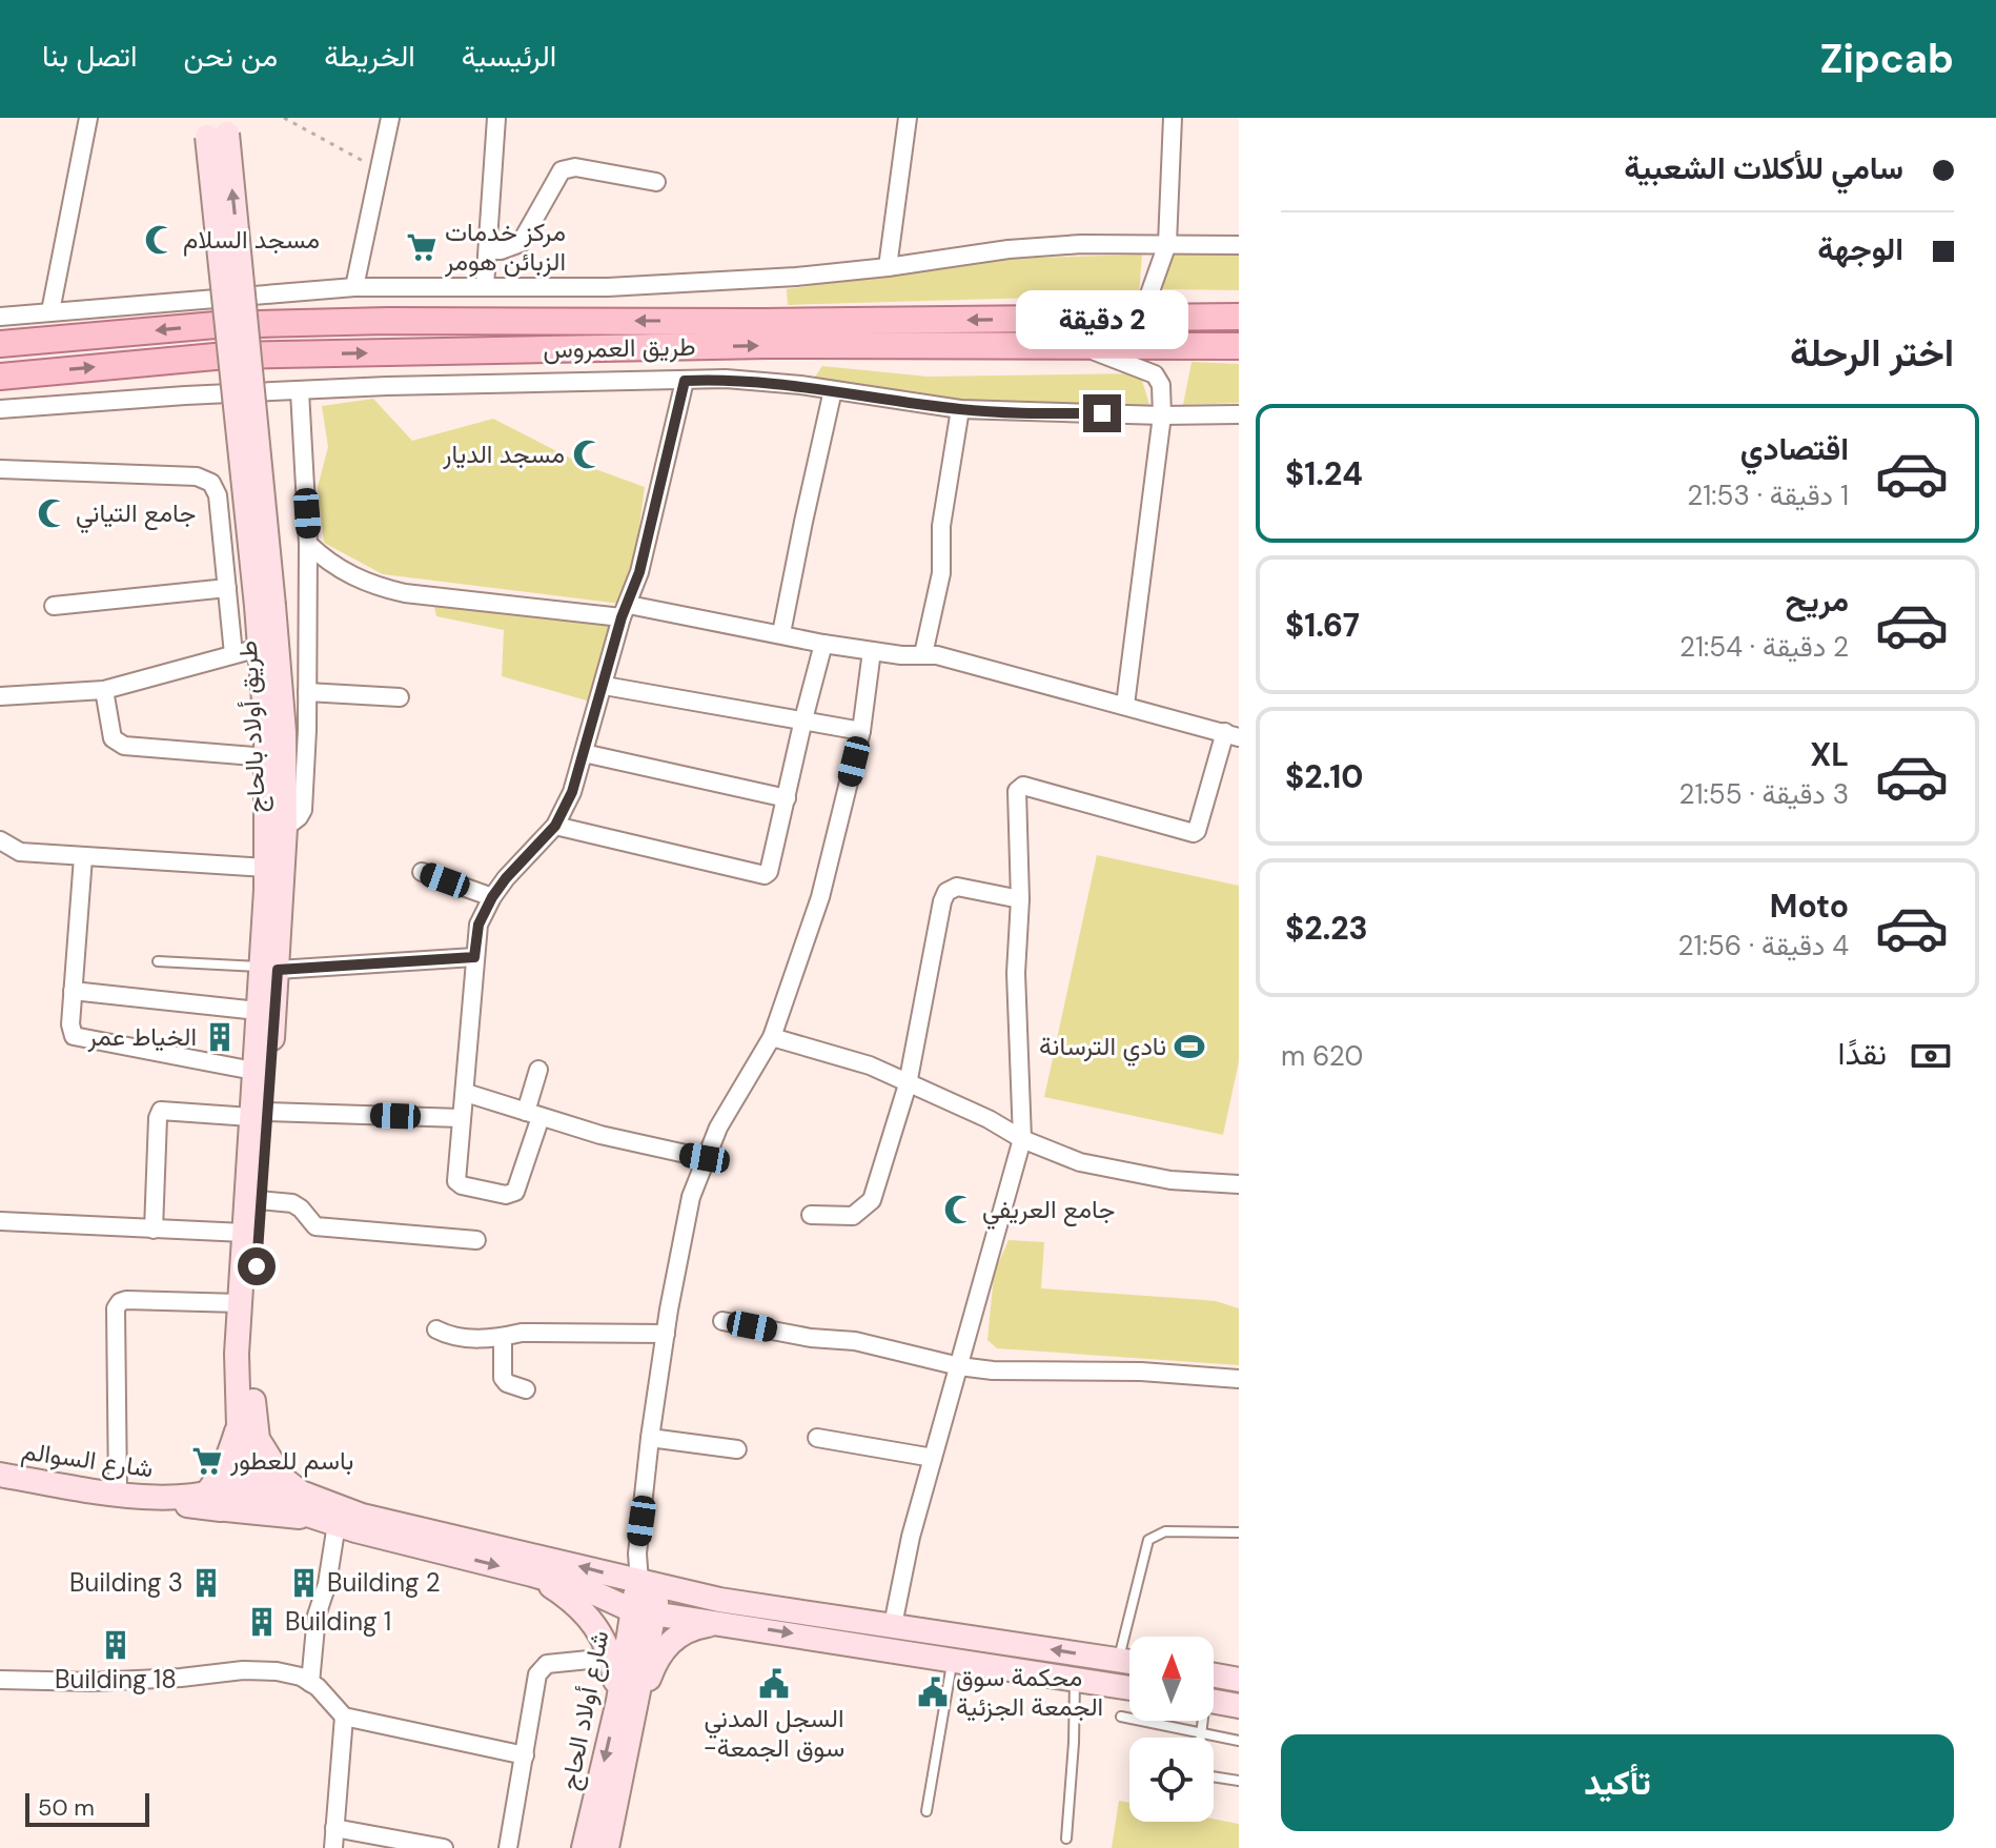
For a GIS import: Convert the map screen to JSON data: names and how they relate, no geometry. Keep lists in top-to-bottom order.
{
  "streets": {
    "main road": [
      "طريق العمروس",
      "طريق أولاد بالحاج",
      "شارع السوالم",
      "شارع أولاد الحاج"
    ]
  },
  "places": {
    "mosque": [
      "مسجد السلام",
      "مسجد الديار",
      "جامع التياني",
      "جامع العريفي"
    ],
    "supermarket": ["مركز خدمات الزبائن هومر", "باسم للعطور"],
    "building": [
      "الخياط عمر",
      "Building 3",
      "Building 2",
      "Building 1",
      "Building 18"
    ],
    "sports": ["نادي الترسانة"],
    "public building": ["السجل المدني -سوق الجمعة", "محكمة سوق الجمعة الجزئية"]
  },
  "scale_bar": "50 m",
  "north": "top",
  "page": {
    "header": "Zipcab",
    "nav": [
      "الرئيسية",
      "الخريطة",
      "من نحن",
      "اتصل بنا"
    ],
    "banner": ["سامي للأكلات الشعبية", "الوجهة"],
    "bubble": "2 دقيقة",
    "heading": "اختر الرحلة",
    "list": [
      {
        "name": "اقتصادي",
        "note": "1 دقيقة · 21:53",
        "value": "$1.24"
      },
      {
        "name": "مريح",
        "note": "2 دقيقة · 21:54",
        "value": "$1.67"
      },
      {
        "name": "XL",
        "note": "3 دقيقة · 21:55",
        "value": "$2.10"
      },
      {
        "name": "Moto",
        "note": "4 دقيقة · 21:56",
        "value": "$2.23"
      }
    ],
    "pay": ["نقدًا", "620 m"],
    "buttons": "تأكيد",
    "scale": "50 m"
  }
}
